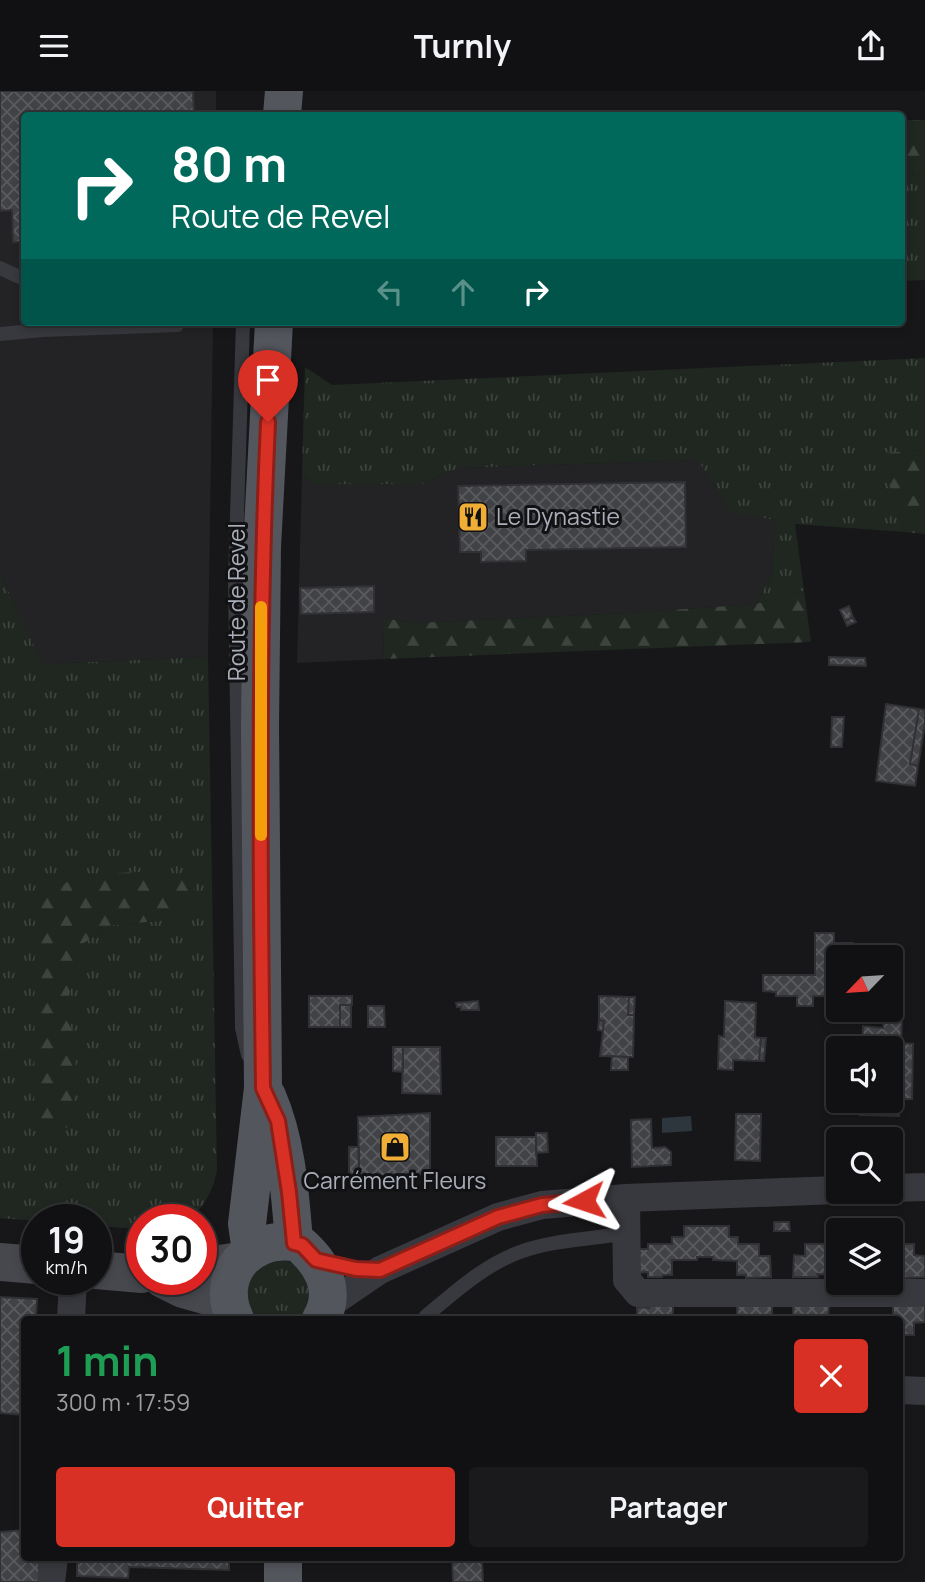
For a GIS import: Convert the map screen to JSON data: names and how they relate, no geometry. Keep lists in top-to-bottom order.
{
  "streets": {
    "main road": ["Route de Revel"]
  },
  "places": {
    "restaurant": ["Le Dynastie"],
    "shop": ["Carrément Fleurs"]
  },
  "north": "bottom left",
  "page": {
    "header": "Turnly",
    "turn": ["80 m", "Route de Revel"],
    "speed": "19 km/h",
    "limit": "30",
    "heading": ["1 min", "300 m · 17:59"],
    "buttons": ["Quitter", "Partager"]
  }
}
